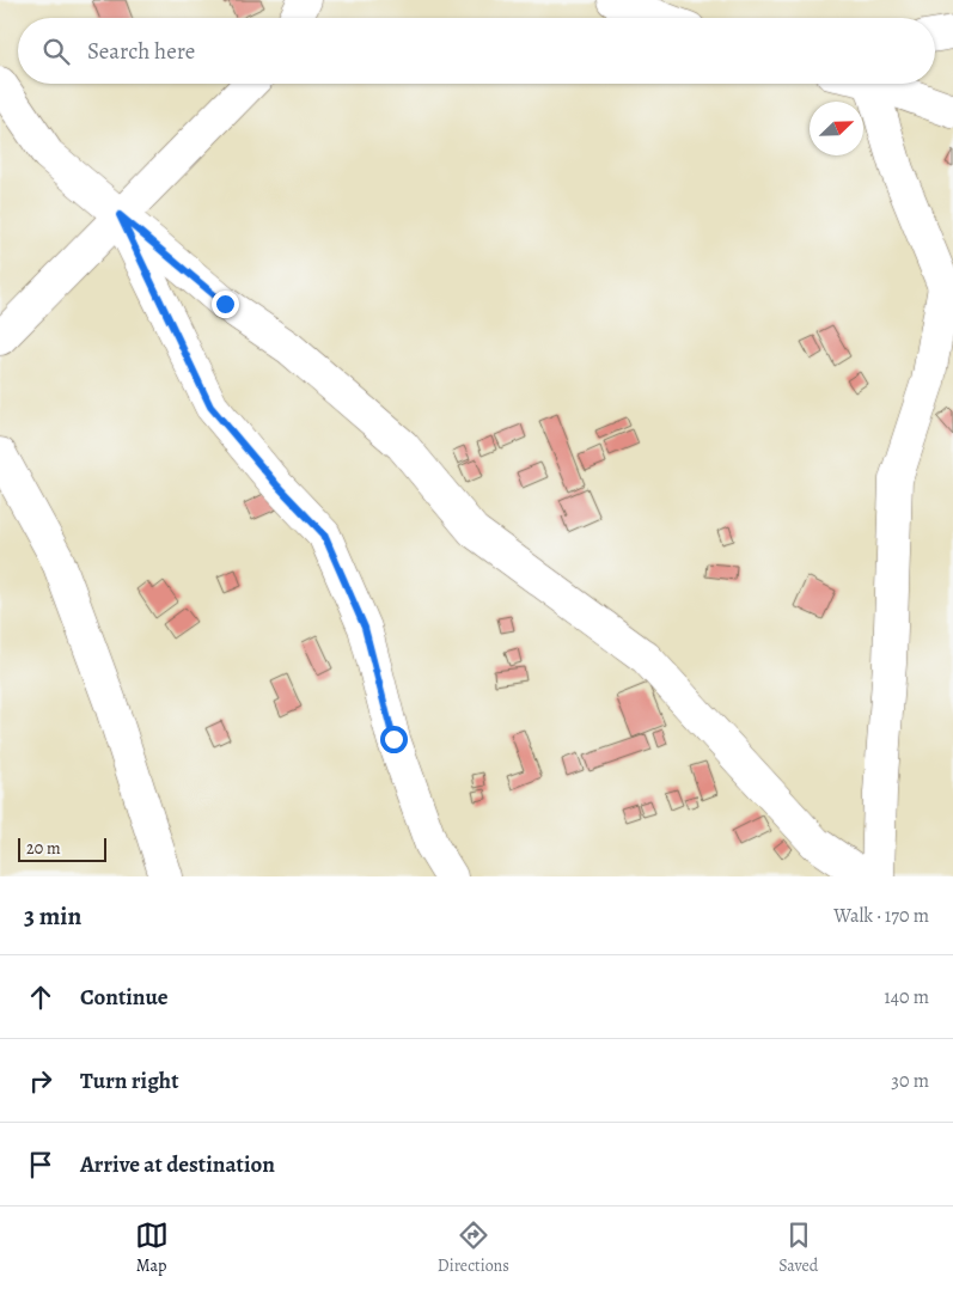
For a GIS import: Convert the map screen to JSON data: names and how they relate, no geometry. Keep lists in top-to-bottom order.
{
  "scale_bar": "20 m",
  "north": "top right",
  "page": {
    "search": "Search here",
    "scale": "20 m",
    "heading": ["3 min", "Walk · 170 m"],
    "list": [
      ["Continue", "140 m"],
      ["Turn right", "30 m"],
      "Arrive at destination"
    ],
    "nav": ["Map", "Directions", "Saved"]
  }
}
